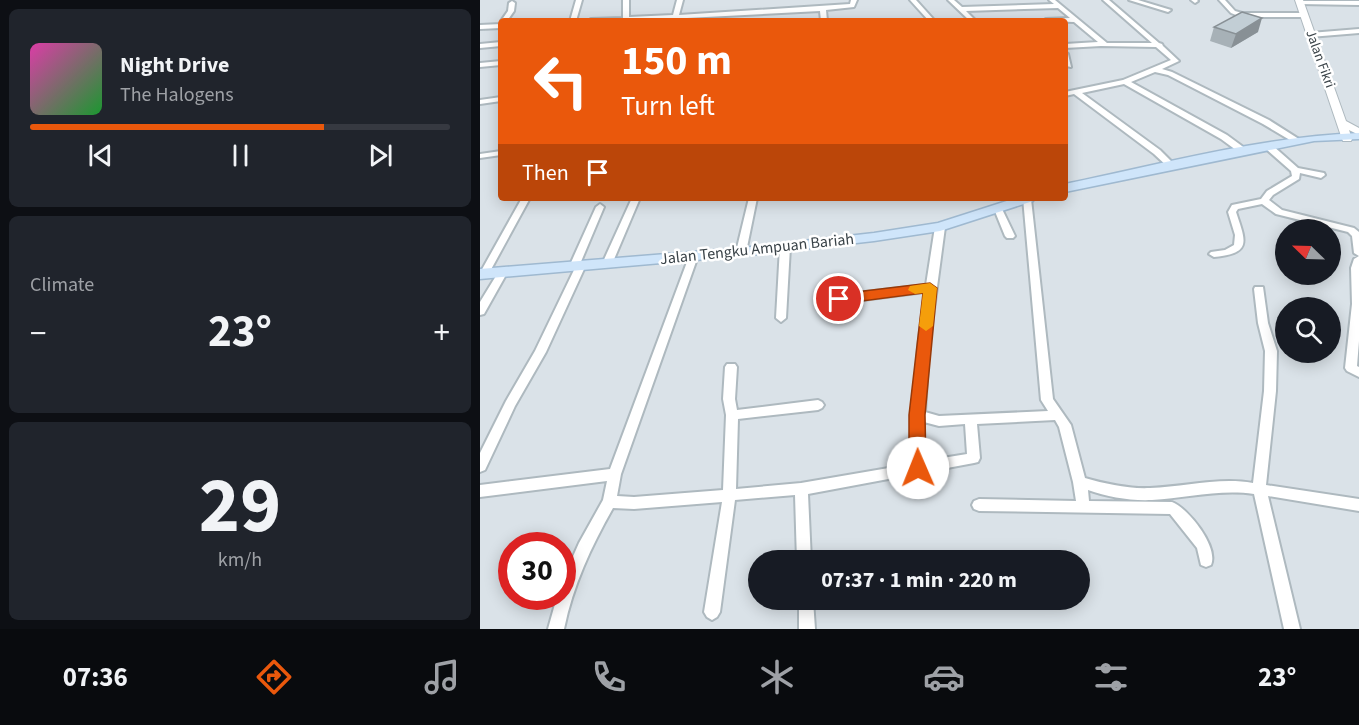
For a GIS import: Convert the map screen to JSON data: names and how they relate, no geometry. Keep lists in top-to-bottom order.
{
  "streets": {
    "main road": ["Jalan Tengku Ampuan Bariah"],
    "street": ["Jalan Fikri"]
  },
  "north": "top left",
  "page": {
    "turn": ["150 m", "Turn left"],
    "song": ["Night Drive", "The Halogens"],
    "then": "Then",
    "tile": [
      "Climate",
      ["29", "km/h"]
    ],
    "heat": ["−", "23°", "+"],
    "limit": "30",
    "trip": "07:37 · 1 min · 220 m",
    "tabs": ["07:36", "23°"]
  }
}
